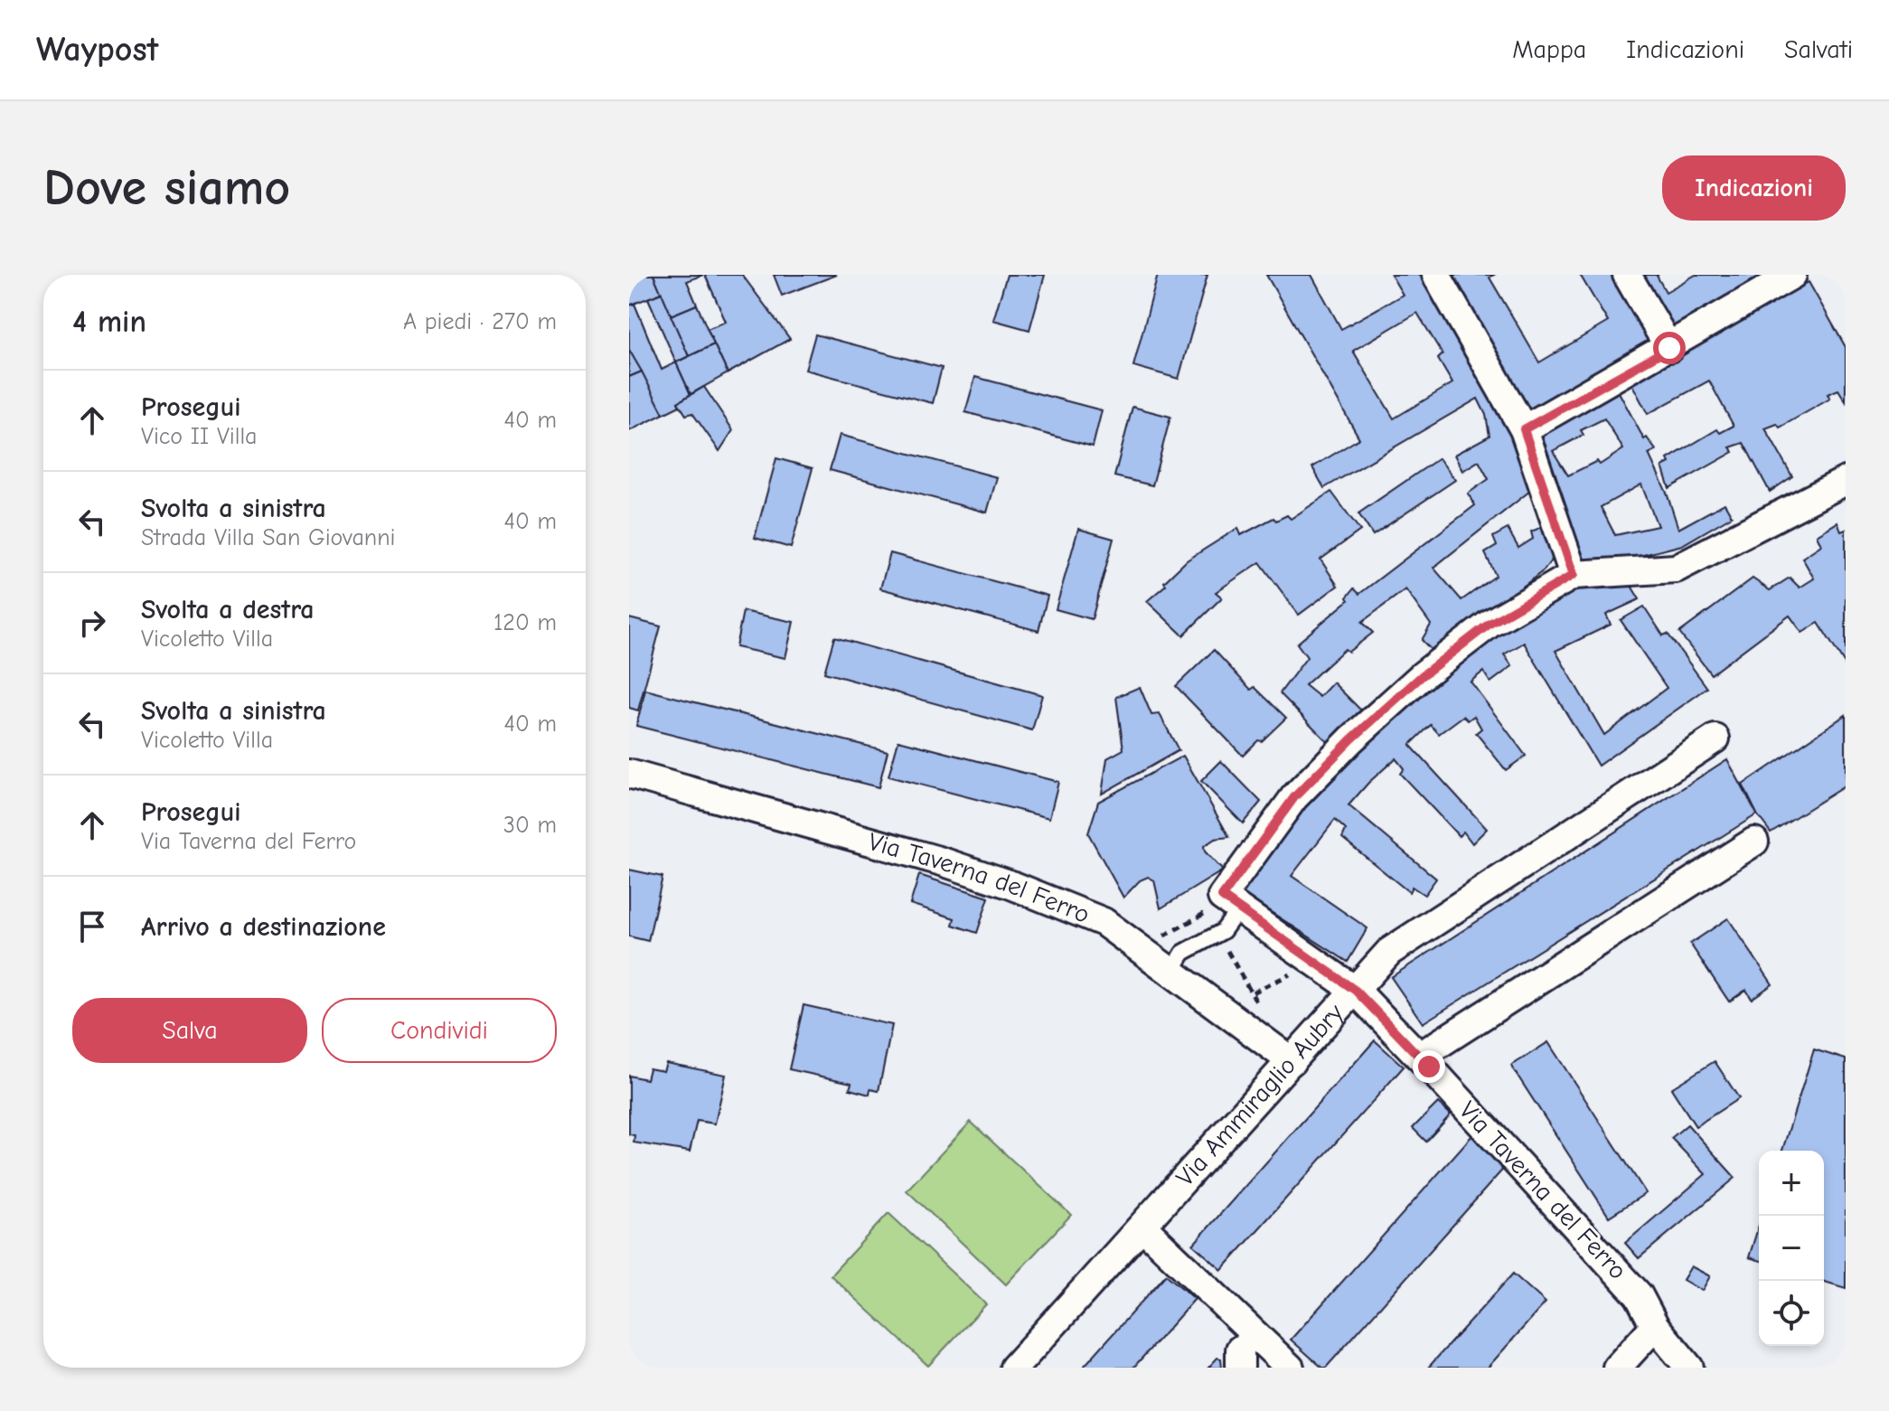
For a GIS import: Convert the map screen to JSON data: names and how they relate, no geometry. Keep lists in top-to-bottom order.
{
  "streets": {
    "street": ["Via Taverna del Ferro", "Via Ammiraglio Aubry"]
  },
  "crossings": [
    ["Via Taverna del Ferro", "Via Ammiraglio Aubry"]
  ],
  "page": {
    "header": "Waypost",
    "nav": ["Mappa", "Indicazioni", "Salvati"],
    "buttons": [
      "Indicazioni",
      ["Salva", "Condividi"]
    ],
    "title": "Dove siamo",
    "heading": ["4 min", "A piedi · 270 m"],
    "list": [
      ["Prosegui", "Vico II Villa", "40 m"],
      ["Svolta a sinistra", "Strada Villa San Giovanni", "40 m"],
      ["Svolta a destra", "Vicoletto Villa", "120 m"],
      ["Svolta a sinistra", "Vicoletto Villa", "40 m"],
      ["Prosegui", "Via Taverna del Ferro", "30 m"],
      "Arrivo a destinazione"
    ],
    "map_buttons": ["+", "−"]
  }
}
